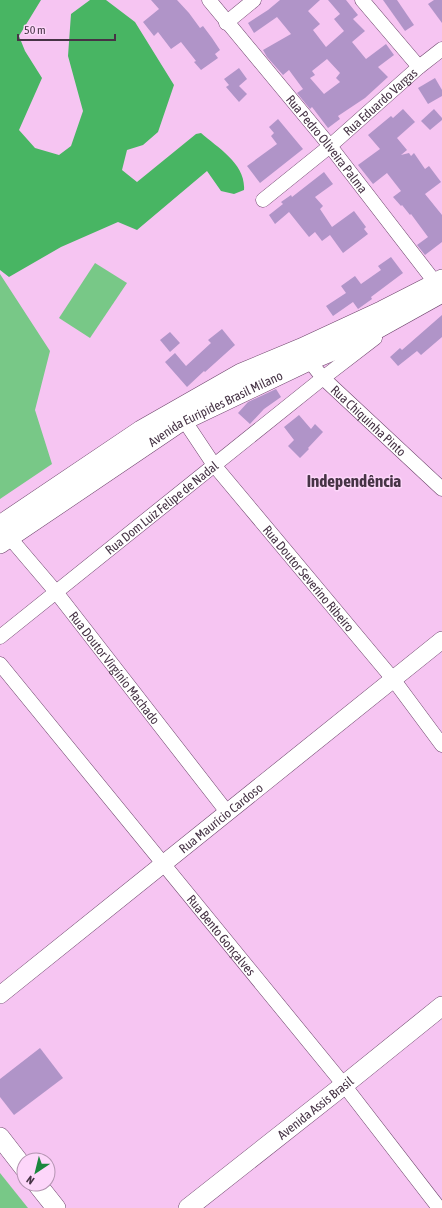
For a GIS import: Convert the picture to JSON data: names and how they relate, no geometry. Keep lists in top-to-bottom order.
{
  "streets": {
    "main road": ["Avenida Euripides Brasil Milano", "Avenida Assis Brasil"],
    "street": [
      "Rua Eduardo Vargas",
      "Rua Pedro Oliveira Palma",
      "Rua Chiquinha Pinto",
      "Rua Dom Luiz Felipe de Nadal",
      "Rua Doutor Severino Ribeiro",
      "Rua Doutor Virgínio Machado",
      "Rua Maurício Cardoso",
      "Rua Bento Gonçalves"
    ]
  },
  "crossings": [
    ["Rua Eduardo Vargas", "Rua Pedro Oliveira Palma"],
    ["Rua Pedro Oliveira Palma", "Avenida Euripides Brasil Milano"],
    ["Avenida Euripides Brasil Milano", "Rua Chiquinha Pinto"],
    ["Avenida Euripides Brasil Milano", "Rua Dom Luiz Felipe de Nadal"],
    ["Avenida Euripides Brasil Milano", "Rua Doutor Severino Ribeiro"],
    ["Avenida Euripides Brasil Milano", "Rua Doutor Virgínio Machado"],
    ["Rua Chiquinha Pinto", "Rua Dom Luiz Felipe de Nadal"],
    ["Rua Dom Luiz Felipe de Nadal", "Rua Doutor Severino Ribeiro"],
    ["Rua Dom Luiz Felipe de Nadal", "Rua Doutor Virgínio Machado"],
    ["Rua Doutor Severino Ribeiro", "Rua Maurício Cardoso"],
    ["Rua Doutor Virgínio Machado", "Rua Maurício Cardoso"],
    ["Rua Maurício Cardoso", "Rua Bento Gonçalves"],
    ["Rua Bento Gonçalves", "Avenida Assis Brasil"]
  ],
  "districts": ["Independência"],
  "scale_bar": "50 m",
  "north": "bottom left"
}
